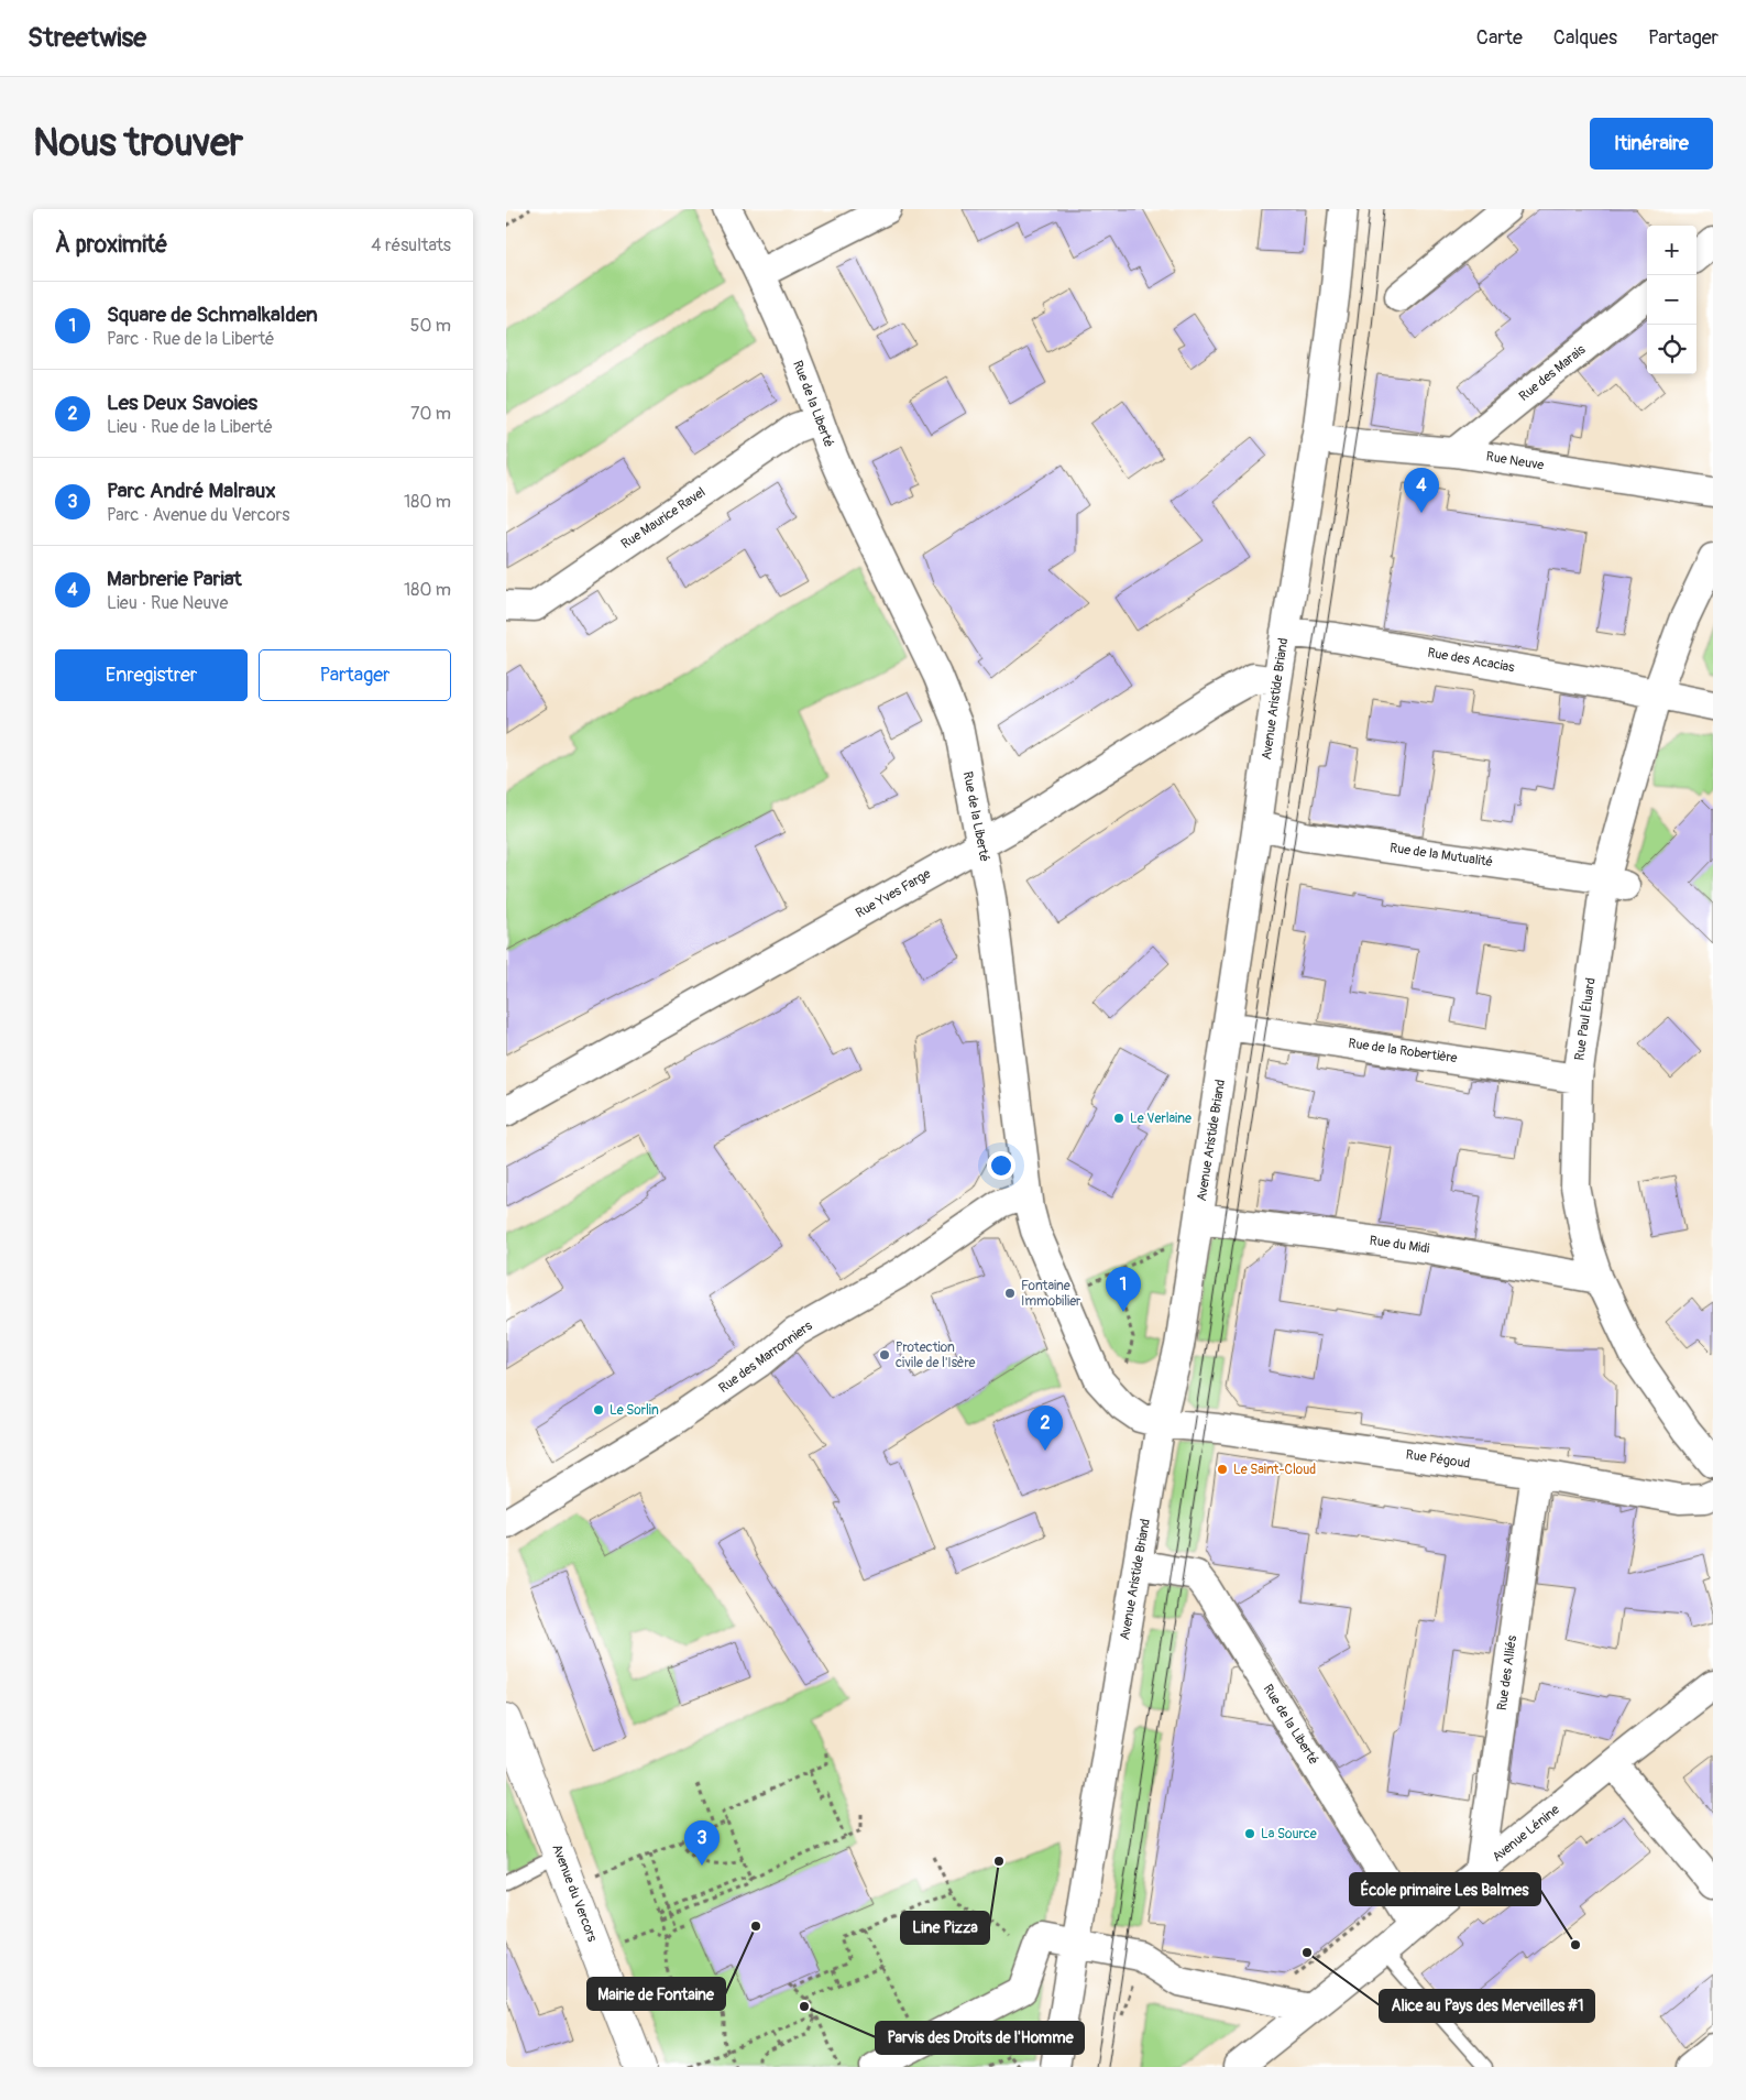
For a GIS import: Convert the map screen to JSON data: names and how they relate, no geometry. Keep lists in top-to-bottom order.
{
  "streets": {
    "street": [
      "Rue des Marais",
      "Rue de la Liberté",
      "Rue Neuve",
      "Rue Maurice Ravel",
      "Rue des Acacias",
      "Avenue Aristide Briand",
      "Rue de la Mutualité",
      "Rue Yves Farge",
      "Rue Paul Éluard",
      "Rue de la Robertière",
      "Rue du Midi",
      "Rue des Marronniers",
      "Rue Pégoud",
      "Rue des Alliés",
      "Avenue Lénine",
      "Avenue du Vercors"
    ]
  },
  "crossings": [
    ["Rue des Marais", "Rue Neuve"],
    ["Rue de la Liberté", "Rue Maurice Ravel"],
    ["Rue de la Liberté", "Avenue Aristide Briand"],
    ["Rue de la Liberté", "Rue Yves Farge"],
    ["Rue de la Liberté", "Rue des Marronniers"],
    ["Rue de la Liberté", "Rue Pégoud"],
    ["Rue de la Liberté", "Avenue Lénine"],
    ["Rue Neuve", "Avenue Aristide Briand"],
    ["Rue des Acacias", "Avenue Aristide Briand"],
    ["Rue des Acacias", "Rue Paul Éluard"],
    ["Avenue Aristide Briand", "Rue de la Mutualité"],
    ["Avenue Aristide Briand", "Rue Yves Farge"],
    ["Avenue Aristide Briand", "Rue de la Robertière"],
    ["Avenue Aristide Briand", "Rue du Midi"],
    ["Avenue Aristide Briand", "Rue Pégoud"],
    ["Rue de la Mutualité", "Rue Paul Éluard"],
    ["Rue Paul Éluard", "Rue de la Robertière"],
    ["Rue Paul Éluard", "Rue du Midi"],
    ["Rue Pégoud", "Rue des Alliés"],
    ["Rue des Alliés", "Avenue Lénine"]
  ],
  "places": [
    "Le Verlaine",
    "Fontaine Immobilier",
    "Protection civile de l'Isère",
    "Le Sorlin",
    "Le Saint-Cloud",
    "La Source",
    "Line Pizza",
    "Mairie de Fontaine",
    "École primaire Les Balmes",
    "Alice au Pays des Merveilles #1",
    "Parvis des Droits de l'Homme"
  ],
  "page": {
    "header": "Streetwise",
    "nav": ["Carte", "Calques", "Partager"],
    "buttons": [
      "Itinéraire",
      ["Enregistrer", "Partager"]
    ],
    "title": "Nous trouver",
    "heading": ["À proximité", "4 résultats"],
    "map_buttons": ["+", "−"],
    "list": [
      {
        "mark": "1",
        "name": "Square de Schmalkalden",
        "note": "Parc · Rue de la Liberté",
        "value": "50 m"
      },
      {
        "mark": "2",
        "name": "Les Deux Savoies",
        "note": "Lieu · Rue de la Liberté",
        "value": "70 m"
      },
      {
        "mark": "3",
        "name": "Parc André Malraux",
        "note": "Parc · Avenue du Vercors",
        "value": "180 m"
      },
      {
        "mark": "4",
        "name": "Marbrerie Pariat",
        "note": "Lieu · Rue Neuve",
        "value": "180 m"
      }
    ],
    "pins": [
      "4",
      "1",
      "2",
      "3"
    ]
  }
}
